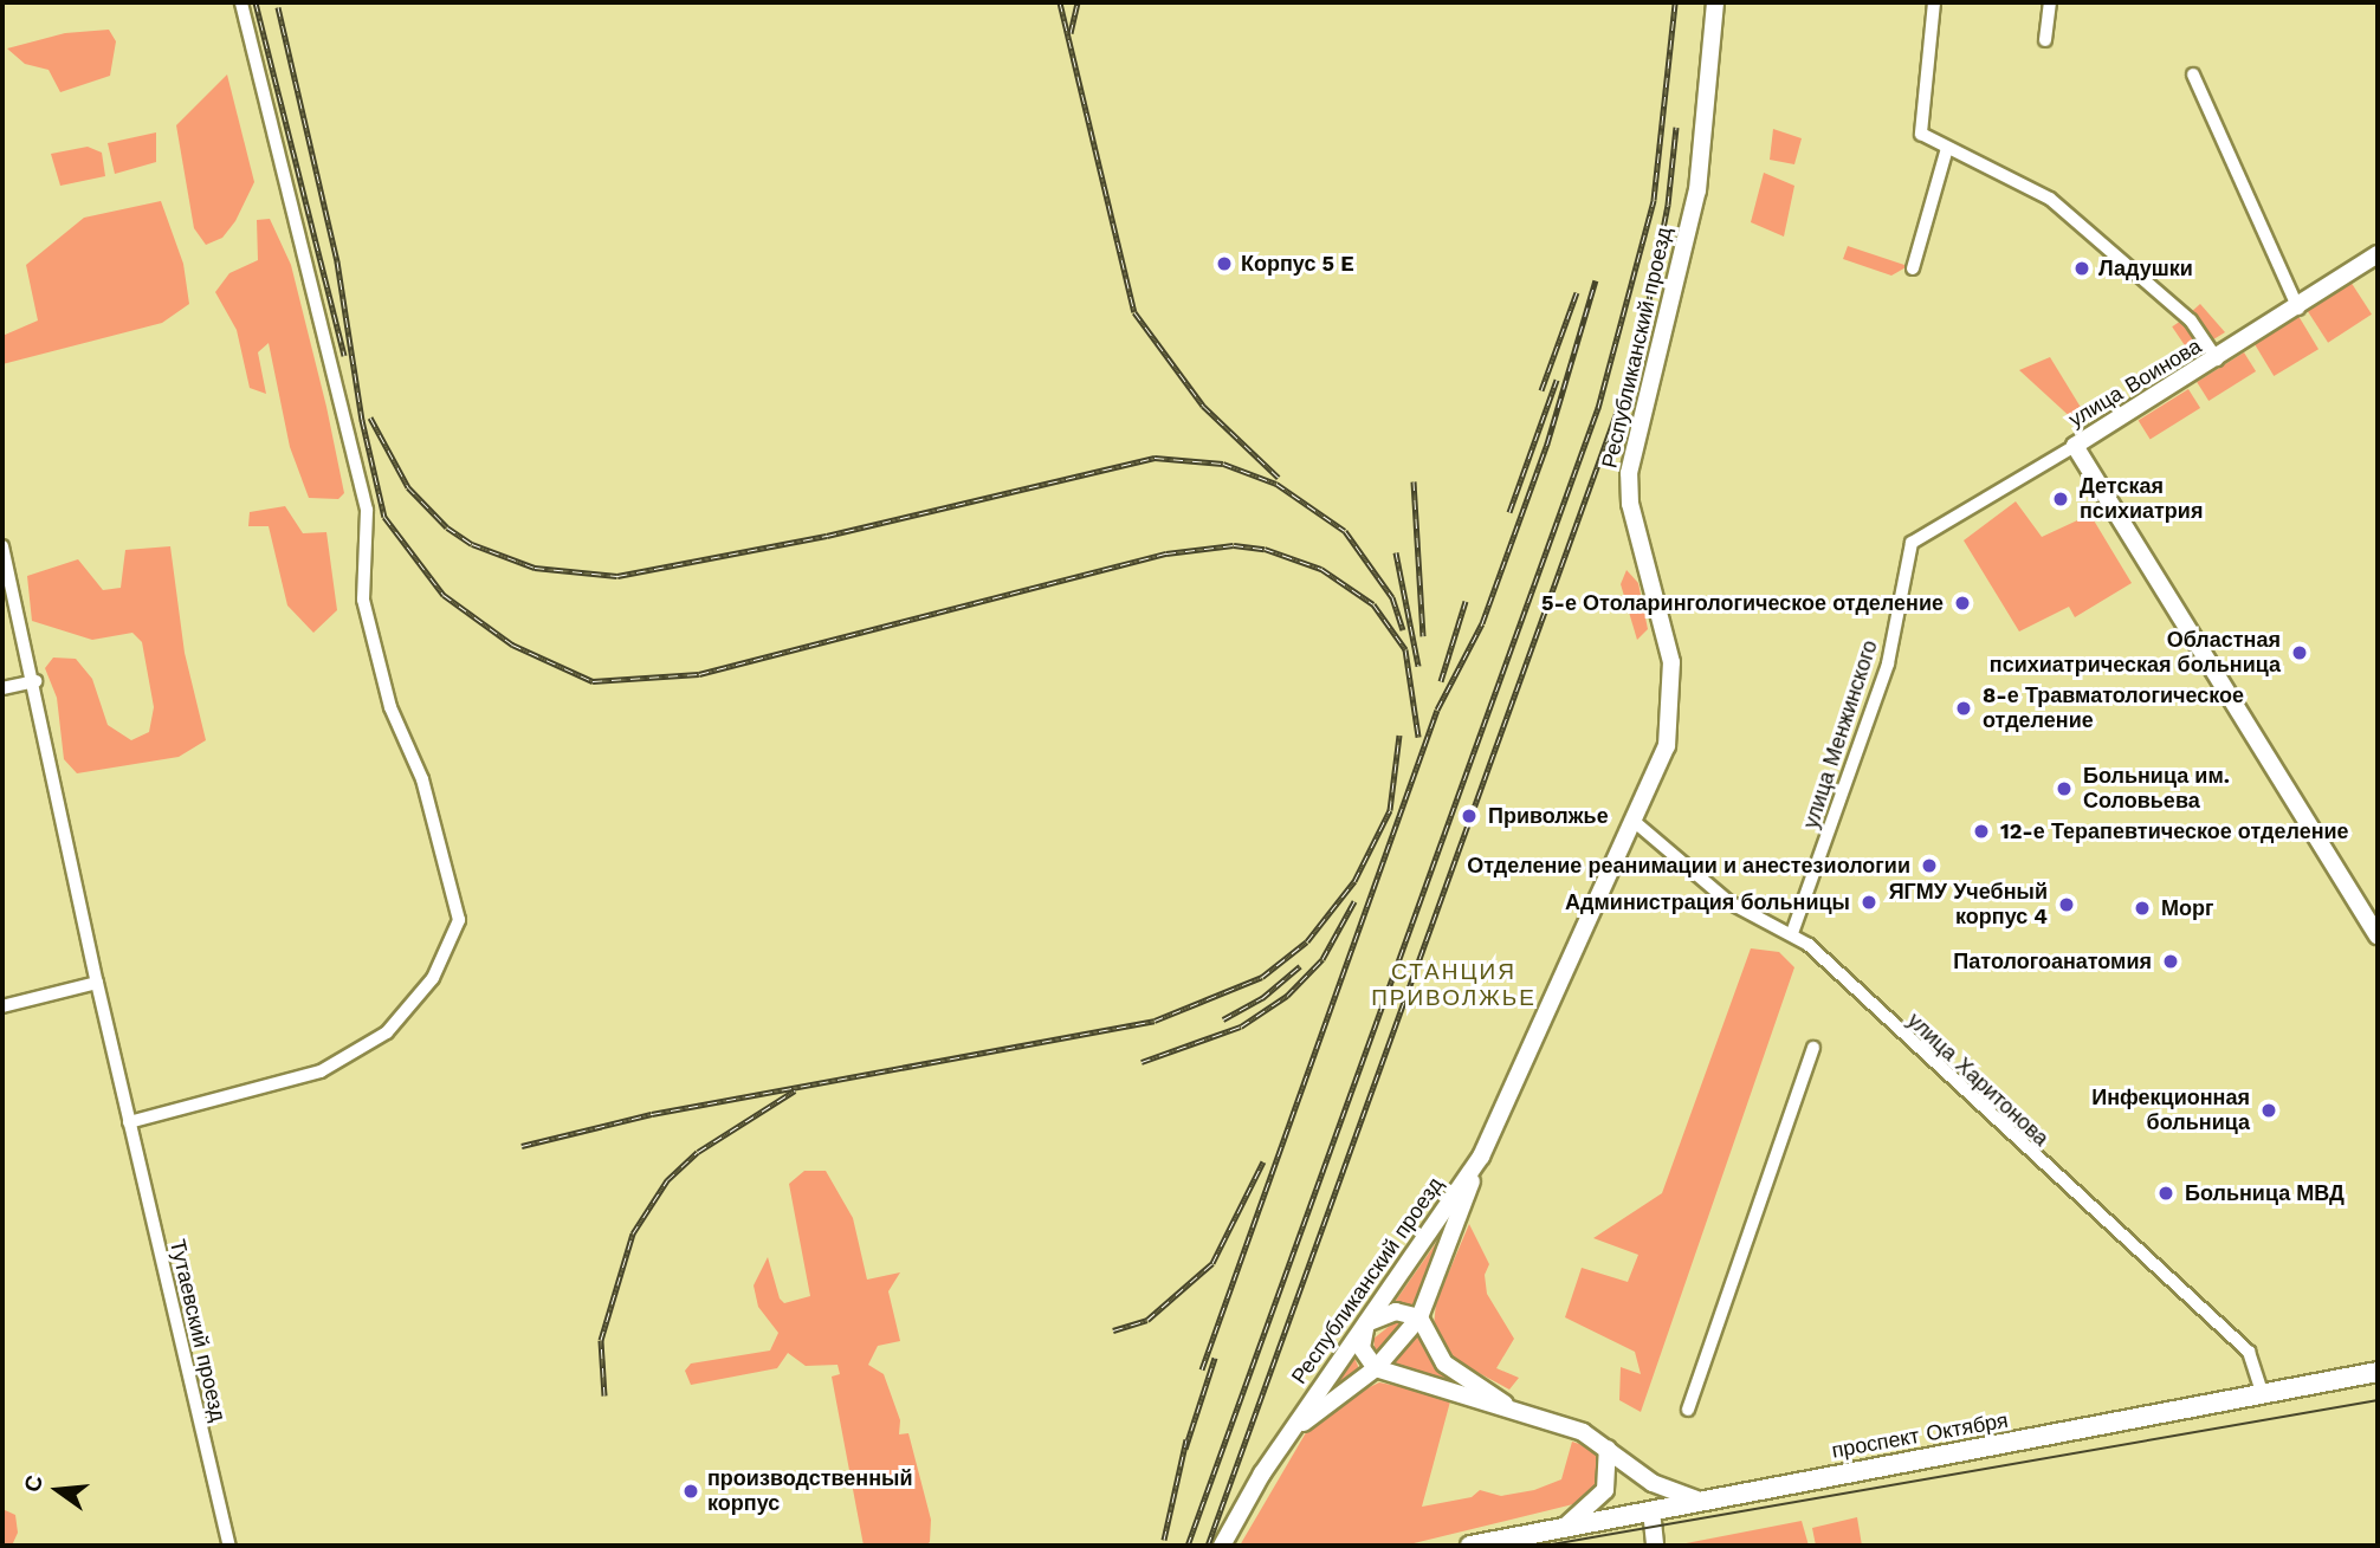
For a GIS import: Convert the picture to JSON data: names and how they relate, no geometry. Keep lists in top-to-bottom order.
{
  "streets": {
    "main road": ["Республиканский проезд", "улица Воинова", "проспект Октября"],
    "street": ["улица Менжинского", "улица Харитонова", "Тутаевский проезд"]
  },
  "crossings": [
    ["Республиканский проезд", "улица Харитонова"],
    ["улица Воинова", "улица Менжинского"],
    ["улица Менжинского", "улица Харитонова"],
    ["улица Харитонова", "проспект Октября"]
  ],
  "districts": ["СТАНЦИЯ ПРИВОЛЖЬЕ"],
  "places": [
    "Корпус 5 E",
    "Ладушки",
    "Детская психиатрия",
    "5-е Отоларингологическое отделение",
    "Областная психиатрическая больница",
    "8-е Травматологическое отделение",
    "Больница им. Соловьева",
    "Приволжье",
    "12-е Терапевтическое отделение",
    "Отделение реанимации и анестезиологии",
    "Администрация больницы",
    "ЯГМУ Учебный корпус 4",
    "Морг",
    "Патологоанатомия",
    "Инфекционная больница",
    "Больница МВД",
    "производственный корпус"
  ],
  "north": "left"
}
